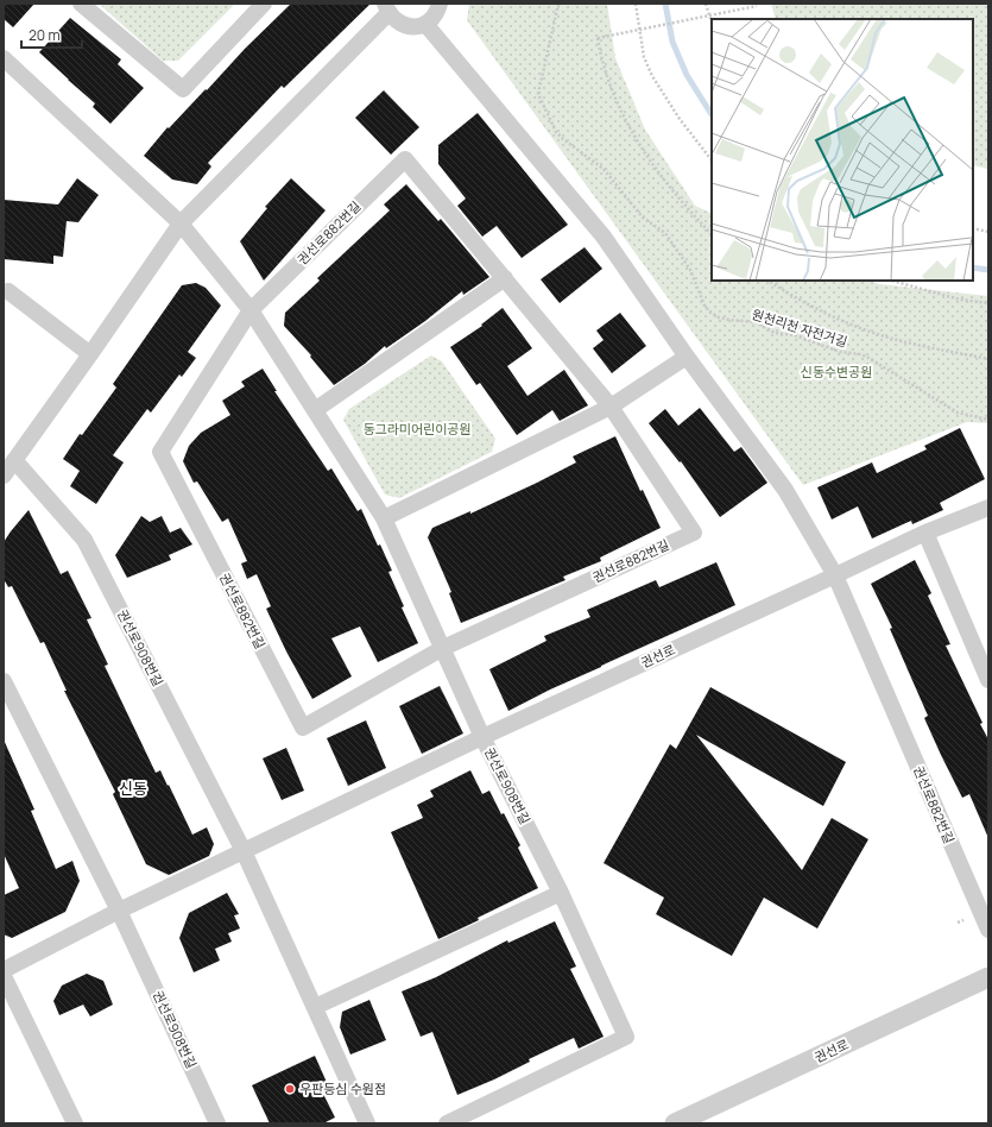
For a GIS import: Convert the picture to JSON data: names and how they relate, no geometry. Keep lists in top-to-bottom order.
{
  "streets": {
    "street": ["권선로882번길", "권선로908번길", "권선로"],
    "path": ["원천리천 자전거길"]
  },
  "crossings": [
    ["권선로882번길", "권선로"],
    ["권선로908번길", "권선로"]
  ],
  "districts": ["신동"],
  "parks": ["신동수변공원", "동그라미어린이공원"],
  "places": ["우판등심 수원점"],
  "scale_bar": "20 m"
}
